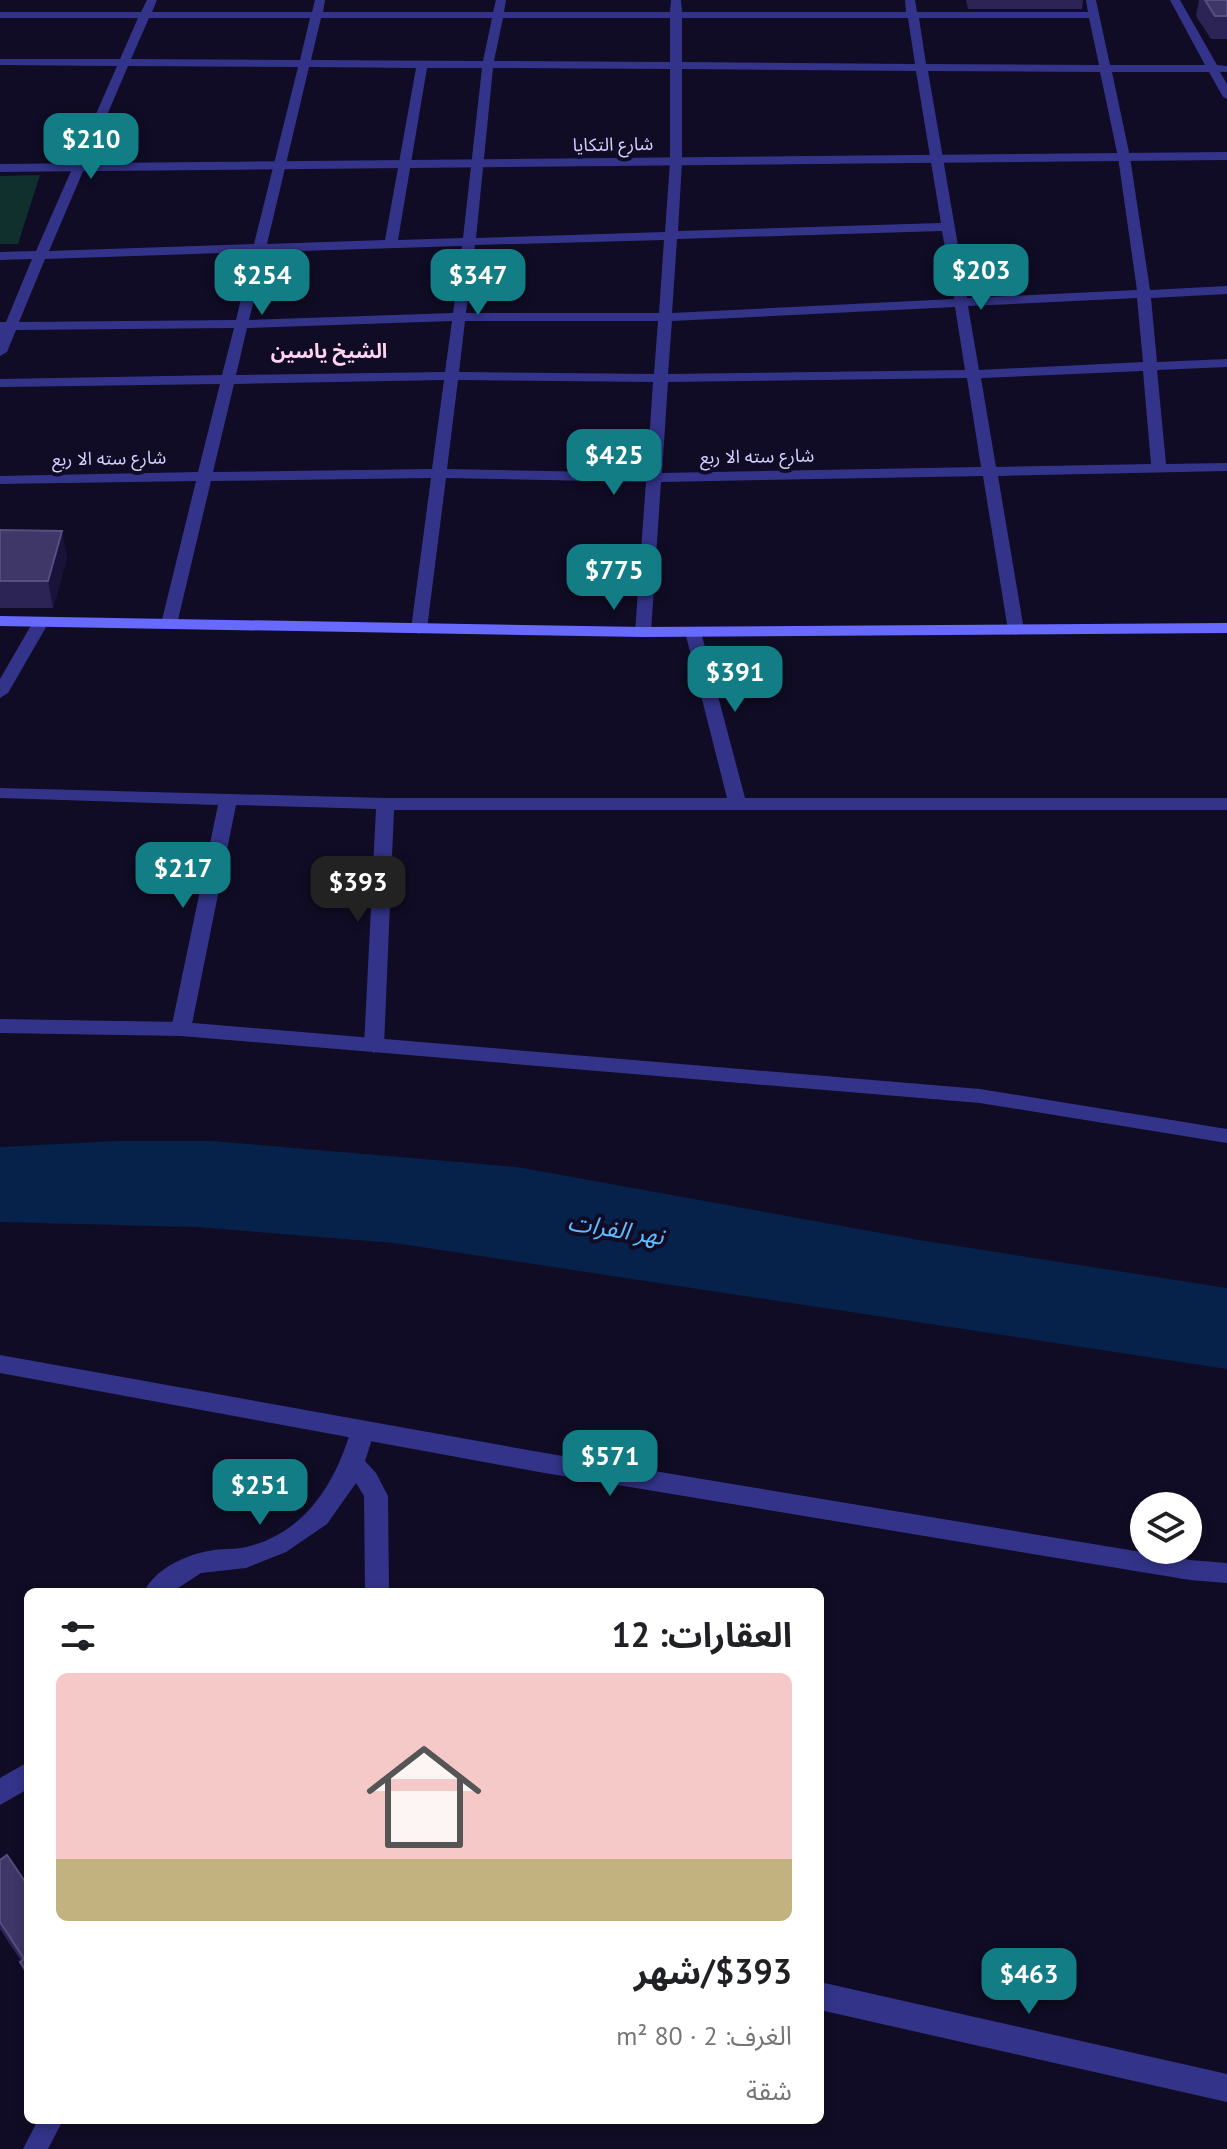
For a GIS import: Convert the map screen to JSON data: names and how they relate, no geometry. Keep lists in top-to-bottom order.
{
  "streets": {
    "street": ["شارع التكايا", "شارع سته الا ربع"]
  },
  "districts": ["الشيخ ياسين"],
  "water": ["نهر الفرات"],
  "page": {
    "price": [
      "$210",
      "$203",
      "$254",
      "$347",
      "$425",
      "$775",
      "$391",
      "$217",
      "$393",
      "$571",
      "$251",
      "$463"
    ],
    "heading": "العقارات: 12",
    "list": [
      {
        "name": "$393/شهر",
        "note": "الغرف: 2 · 80 m² · شقة"
      }
    ]
  }
}
